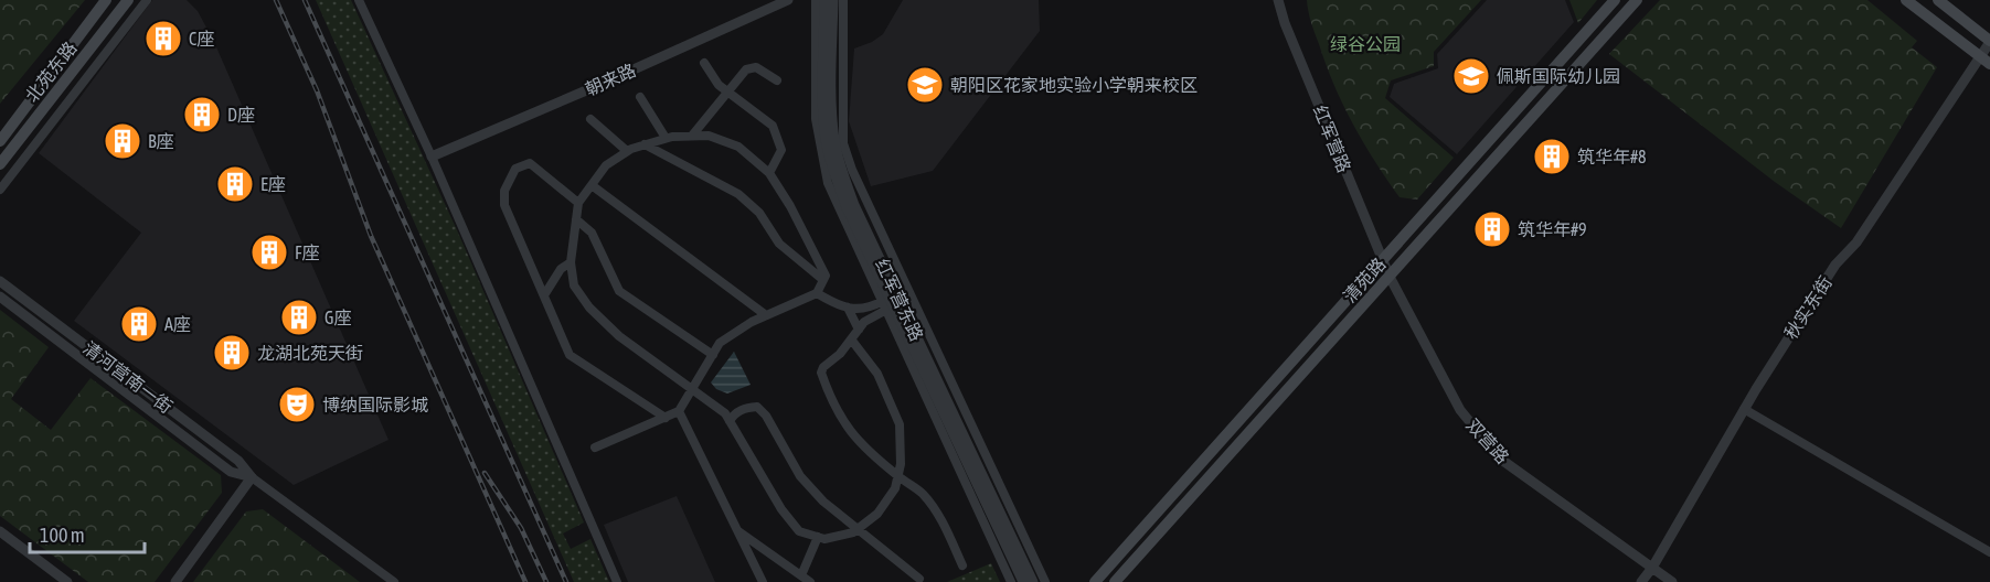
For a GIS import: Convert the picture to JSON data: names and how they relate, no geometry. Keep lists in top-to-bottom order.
{
  "streets": {
    "main road": ["北苑东路", "清苑路"],
    "street": [
      "朝来路",
      "红军营路",
      "红军营东路",
      "秋实东街",
      "清河营南一街",
      "双营路"
    ]
  },
  "crossings": [
    ["红军营路", "清苑路"],
    ["红军营路", "双营路"],
    ["清苑路", "双营路"],
    ["秋实东街", "双营路"]
  ],
  "parks": ["绿谷公园"],
  "places": {
    "building": [
      "C座",
      "D座",
      "B座",
      "筑华年#8",
      "E座",
      "筑华年#9",
      "F座",
      "G座",
      "A座",
      "龙湖北苑天街"
    ],
    "school or university": ["佩斯国际幼儿园", "朝阳区花家地实验小学朝来校区"],
    "theatre": ["博纳国际影城"]
  },
  "scale_bar": "100 m"
}
